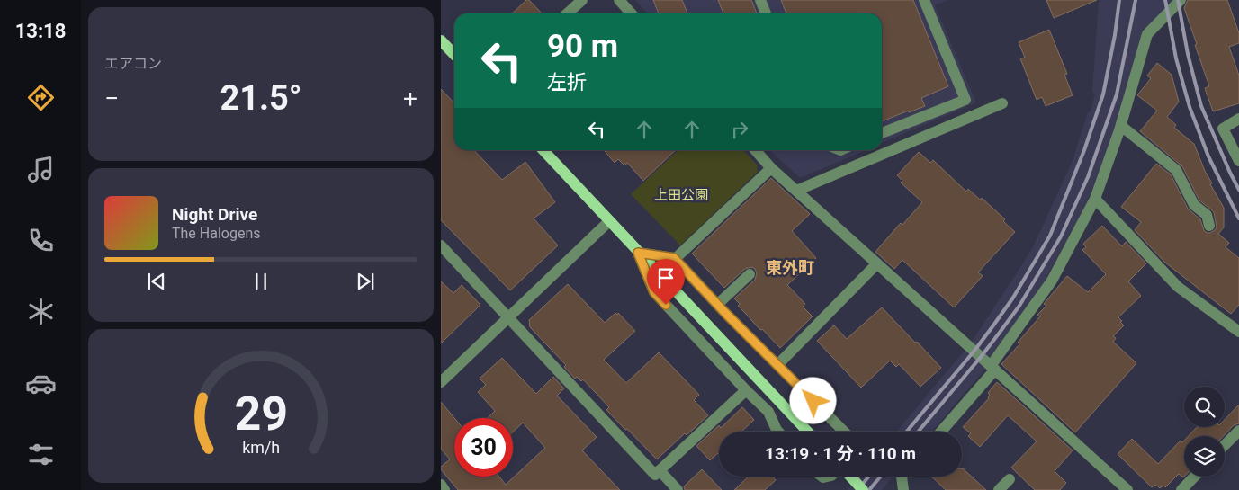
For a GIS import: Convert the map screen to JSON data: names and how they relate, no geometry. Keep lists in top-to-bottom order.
{
  "districts": ["東外町"],
  "parks": ["上田公園"],
  "page": {
    "tabs": "13:18",
    "tile": "エアコン",
    "turn": ["90 m", "左折"],
    "heat": ["−", "21.5°", "+"],
    "song": ["Night Drive", "The Halogens"],
    "limit": "30",
    "trip": "13:19 · 1 分 · 110 m",
    "gauge": ["29", "km/h"]
  }
}
